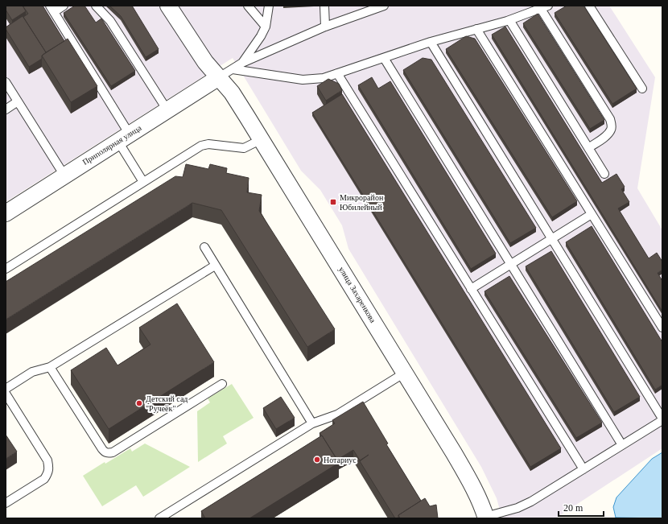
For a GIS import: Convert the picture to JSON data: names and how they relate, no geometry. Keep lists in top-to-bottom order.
{
  "streets": {
    "street": ["Приполярная улица", "улица Захаренкова"]
  },
  "crossings": [
    ["Приполярная улица", "улица Захаренкова"]
  ],
  "places": {
    "transit": ["Микрорайон Юбилейный"],
    "other": ["Детский сад \"Ручеёк\"", "Нотариус"]
  },
  "scale_bar": "20 m"
}
